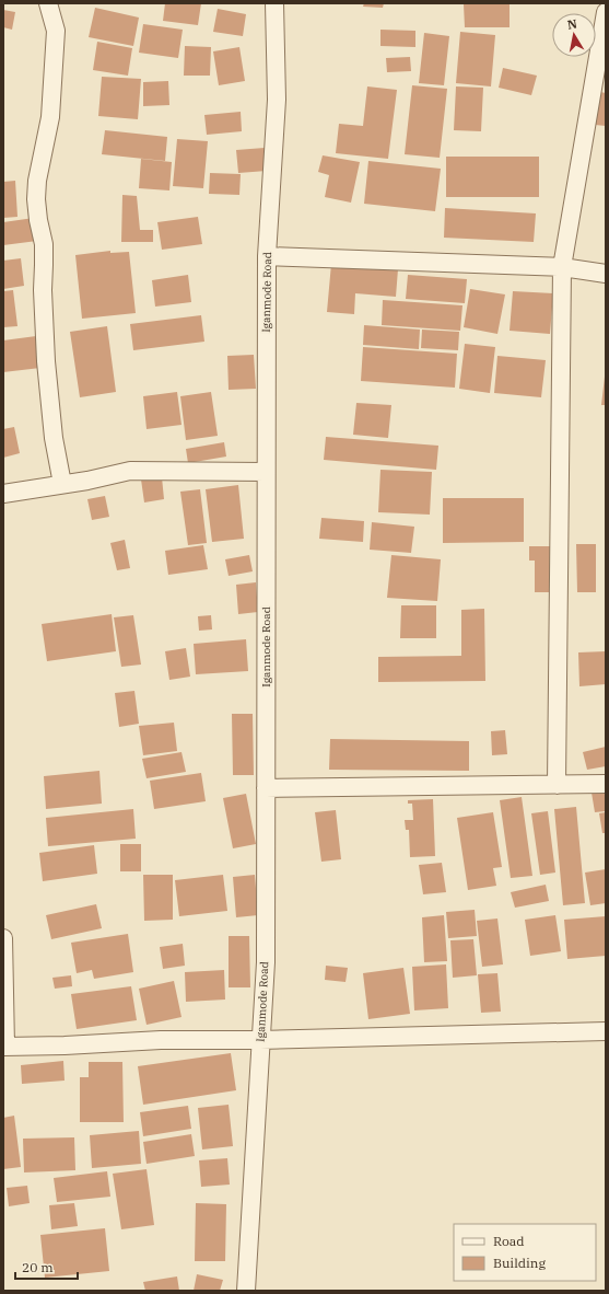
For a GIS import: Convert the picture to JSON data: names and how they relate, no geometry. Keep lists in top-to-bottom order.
{
  "streets": {
    "street": ["Iganmode Road"]
  },
  "legend": ["Road", "Building"],
  "scale_bar": "20 m",
  "north": "top"
}
